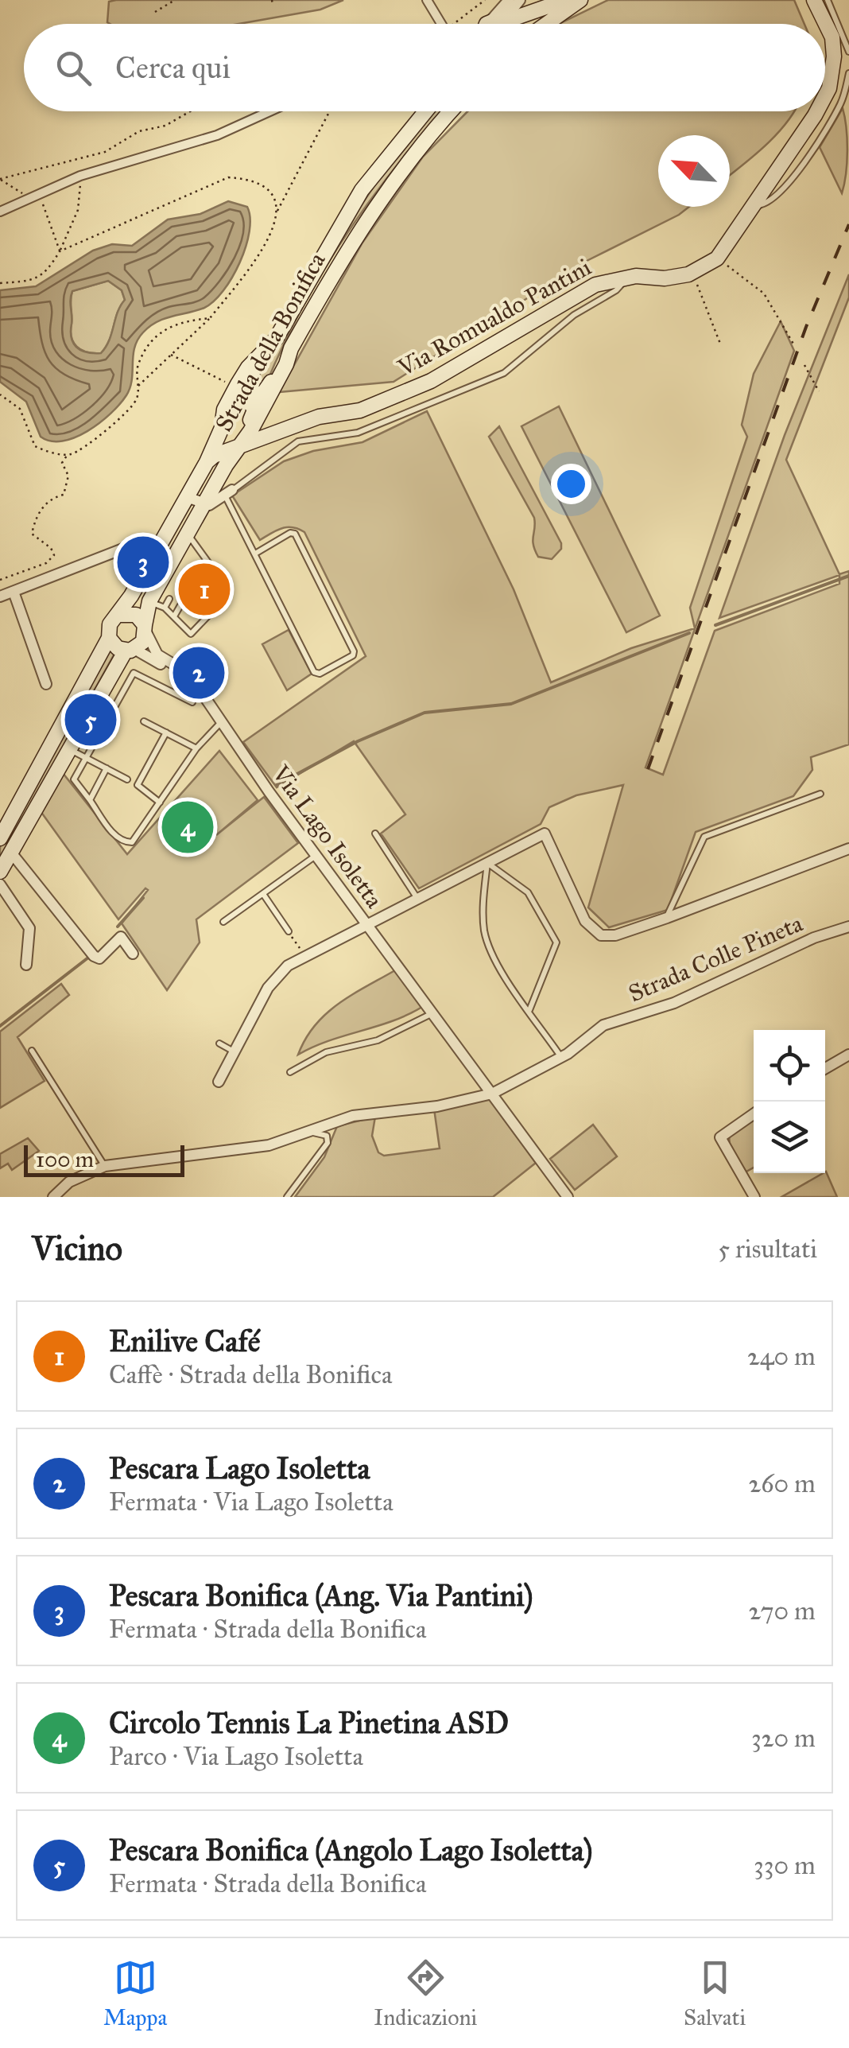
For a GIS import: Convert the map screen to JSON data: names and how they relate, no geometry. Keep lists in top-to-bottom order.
{
  "streets": {
    "main road": ["Via Romualdo Pantini", "Strada della Bonifica"],
    "street": ["Via Lago Isoletta", "Strada Colle Pineta"]
  },
  "crossings": [
    ["Via Romualdo Pantini", "Strada della Bonifica"],
    ["Strada della Bonifica", "Via Lago Isoletta"],
    ["Via Lago Isoletta", "Strada Colle Pineta"]
  ],
  "scale_bar": "100 m",
  "north": "top left",
  "page": {
    "search": "Cerca qui",
    "pins": [
      "3",
      "1",
      "2",
      "5",
      "4"
    ],
    "scale": "100 m",
    "heading": ["Vicino", "5 risultati"],
    "list": [
      {
        "mark": "1",
        "name": "Enilive Café",
        "note": "Caffè · Strada della Bonifica",
        "value": "240 m"
      },
      {
        "mark": "2",
        "name": "Pescara Lago Isoletta",
        "note": "Fermata · Via Lago Isoletta",
        "value": "260 m"
      },
      {
        "mark": "3",
        "name": "Pescara Bonifica (Ang. Via Pantini)",
        "note": "Fermata · Strada della Bonifica",
        "value": "270 m"
      },
      {
        "mark": "4",
        "name": "Circolo Tennis La Pinetina ASD",
        "note": "Parco · Via Lago Isoletta",
        "value": "320 m"
      },
      {
        "mark": "5",
        "name": "Pescara Bonifica (Angolo Lago Isoletta)",
        "note": "Fermata · Strada della Bonifica",
        "value": "330 m"
      }
    ],
    "nav": ["Mappa", "Indicazioni", "Salvati"]
  }
}
